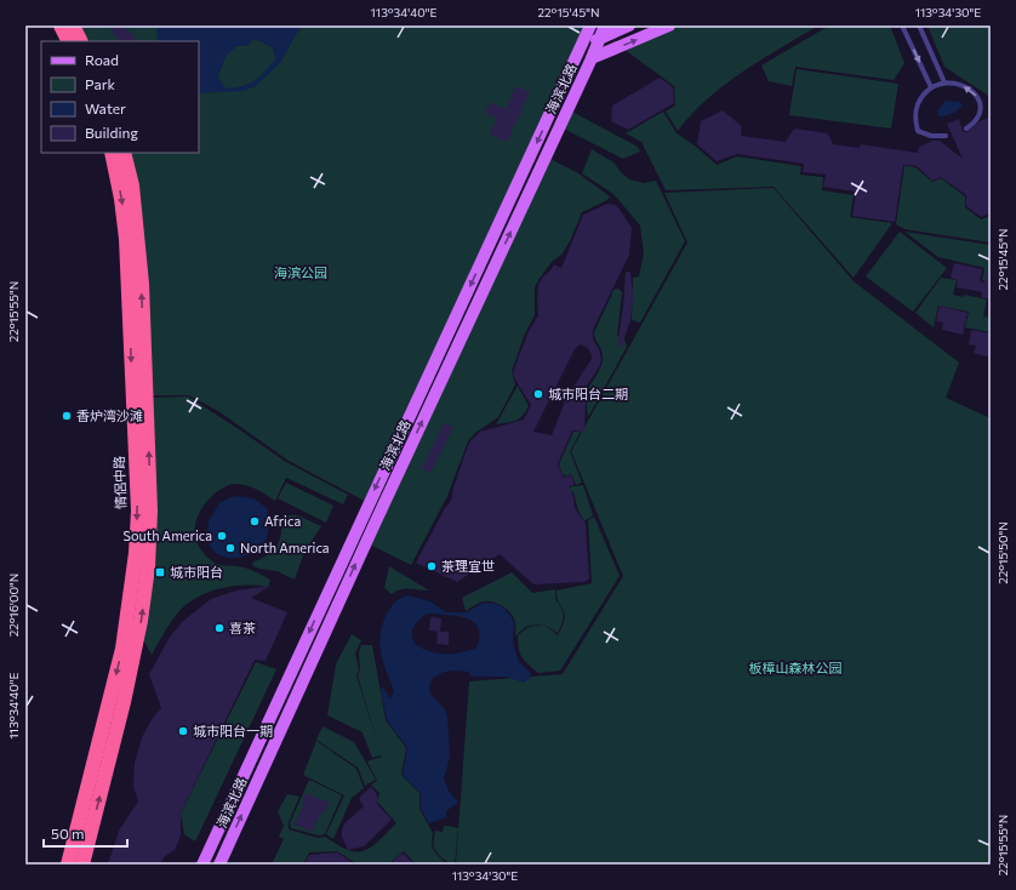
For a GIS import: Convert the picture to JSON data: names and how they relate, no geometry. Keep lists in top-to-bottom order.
{
  "streets": {
    "highway": ["情侶中路"],
    "main road": ["海滨北路"]
  },
  "parks": ["海滨公园", "板樟山森林公园"],
  "places": {
    "other": [
      "城市阳台二期",
      "香炉湾沙滩",
      "Africa",
      "South America",
      "North America",
      "茶理宜世",
      "喜茶",
      "城市阳台一期"
    ],
    "transit": ["城市阳台"]
  },
  "legend": [
    "Road",
    "Park",
    "Water",
    "Building"
  ],
  "scale_bar": "50 m",
  "coordinates": [
    "113°34'40\"E",
    "22°15'45\"N",
    "113°34'30\"E",
    "22°15'55\"N",
    "22°15'50\"N",
    "22°16'00\"N"
  ]
}
